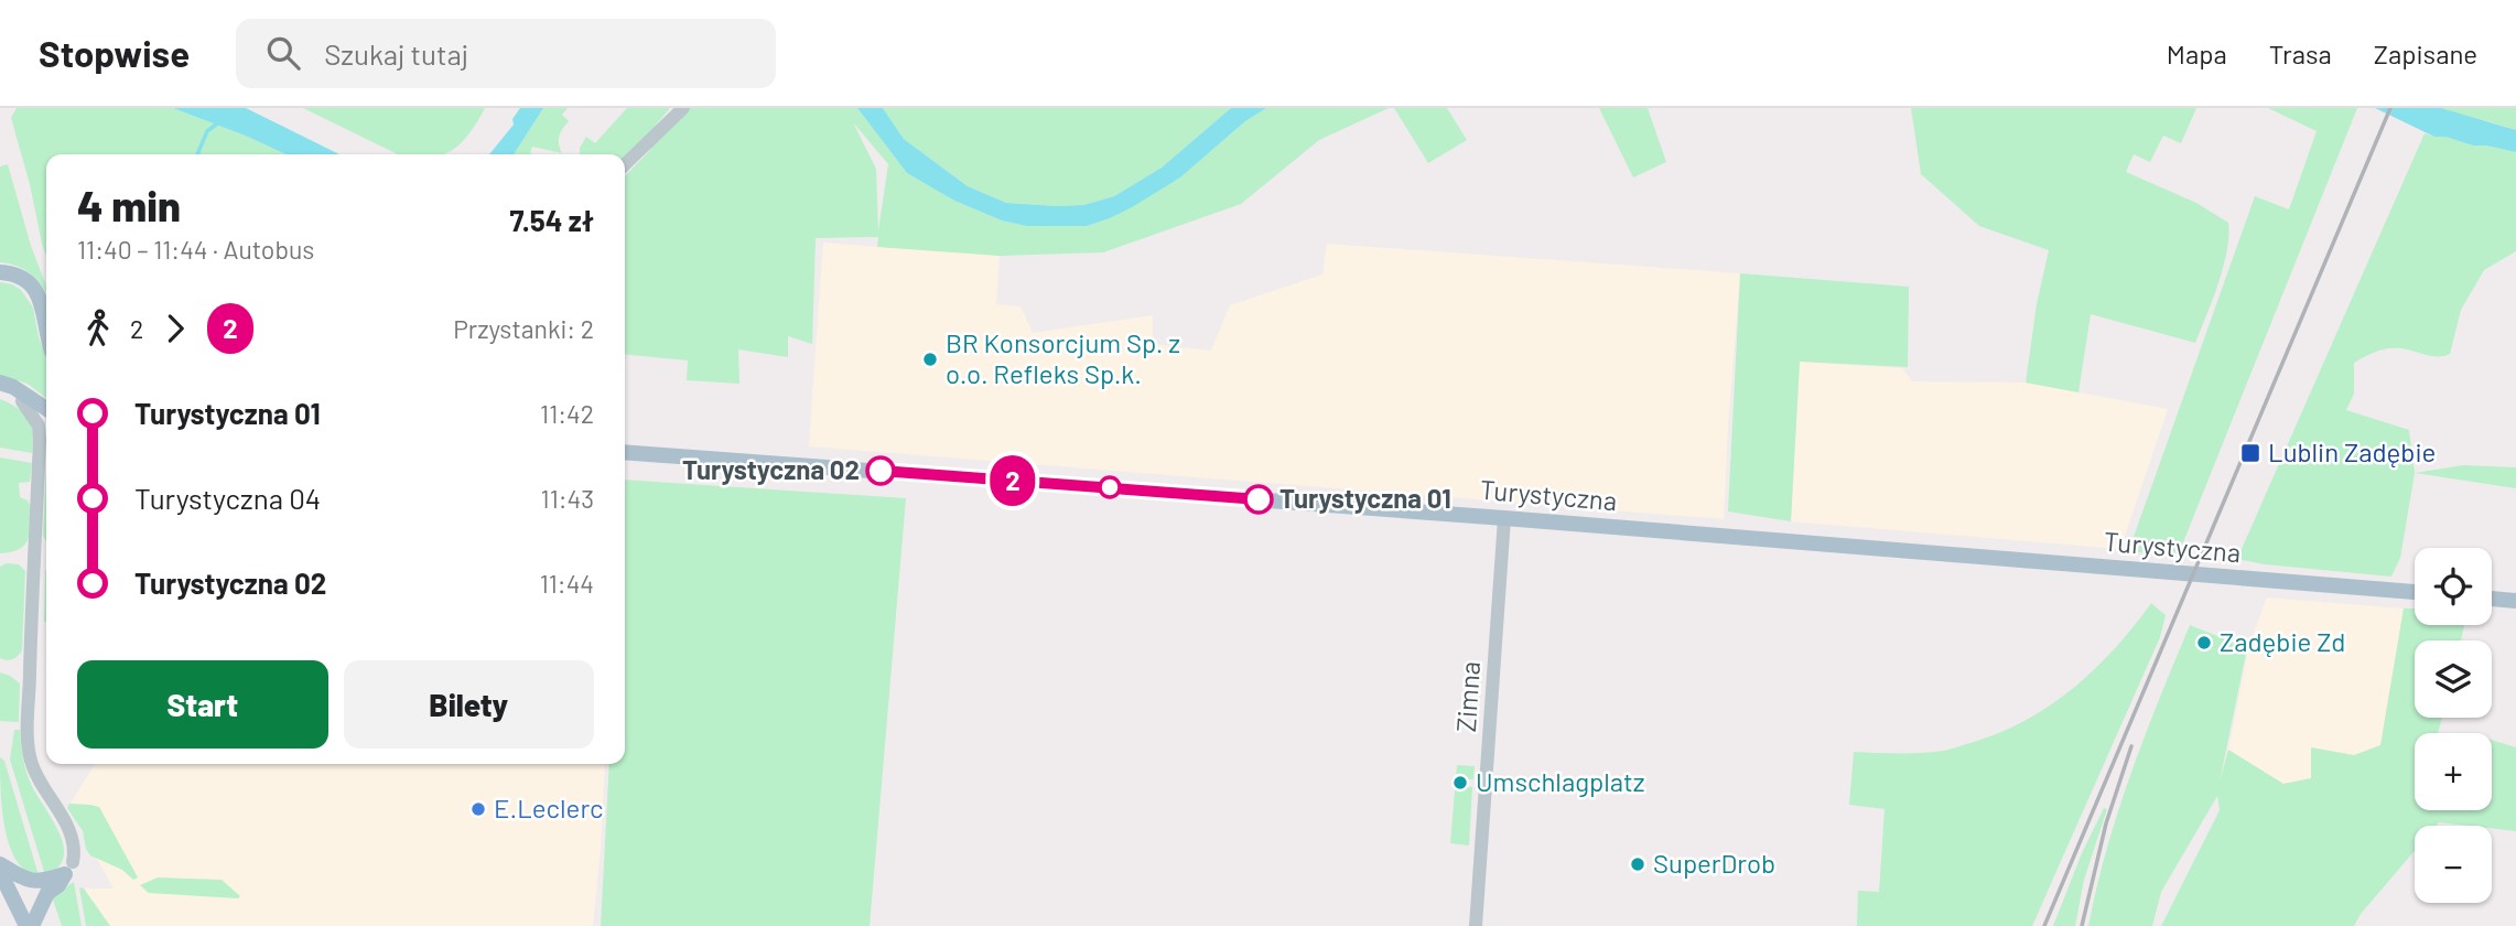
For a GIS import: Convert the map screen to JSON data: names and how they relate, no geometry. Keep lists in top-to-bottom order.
{
  "streets": {
    "main road": ["Turystyczna"],
    "street": ["Zimna"]
  },
  "crossings": [
    ["Turystyczna", "Zimna"]
  ],
  "places": {
    "other": [
      "BR Konsorcjum Sp. z o.o. Refleks Sp.k.",
      "Turystyczna 02",
      "Turystyczna 01",
      "Zadębie Zd",
      "Umschlagplatz",
      "E.Leclerc",
      "SuperDrob"
    ],
    "transit": ["Lublin Zadębie"]
  },
  "lines": ["bus line 2"],
  "page": {
    "header": "Stopwise",
    "search": "Szukaj tutaj",
    "nav": ["Mapa", "Trasa", "Zapisane"],
    "on_map": "2",
    "heading": ["4 min", "11:40 – 11:44 · Autobus", "7.54 zł"],
    "legs": ["2", "2", "Przystanki: 2"],
    "list": [
      {
        "name": "Turystyczna 01",
        "value": "11:42"
      },
      {
        "name": "Turystyczna 04",
        "value": "11:43"
      },
      {
        "name": "Turystyczna 02",
        "value": "11:44"
      }
    ],
    "map_buttons": ["+", "−"],
    "buttons": ["Start", "Bilety"]
  }
}
